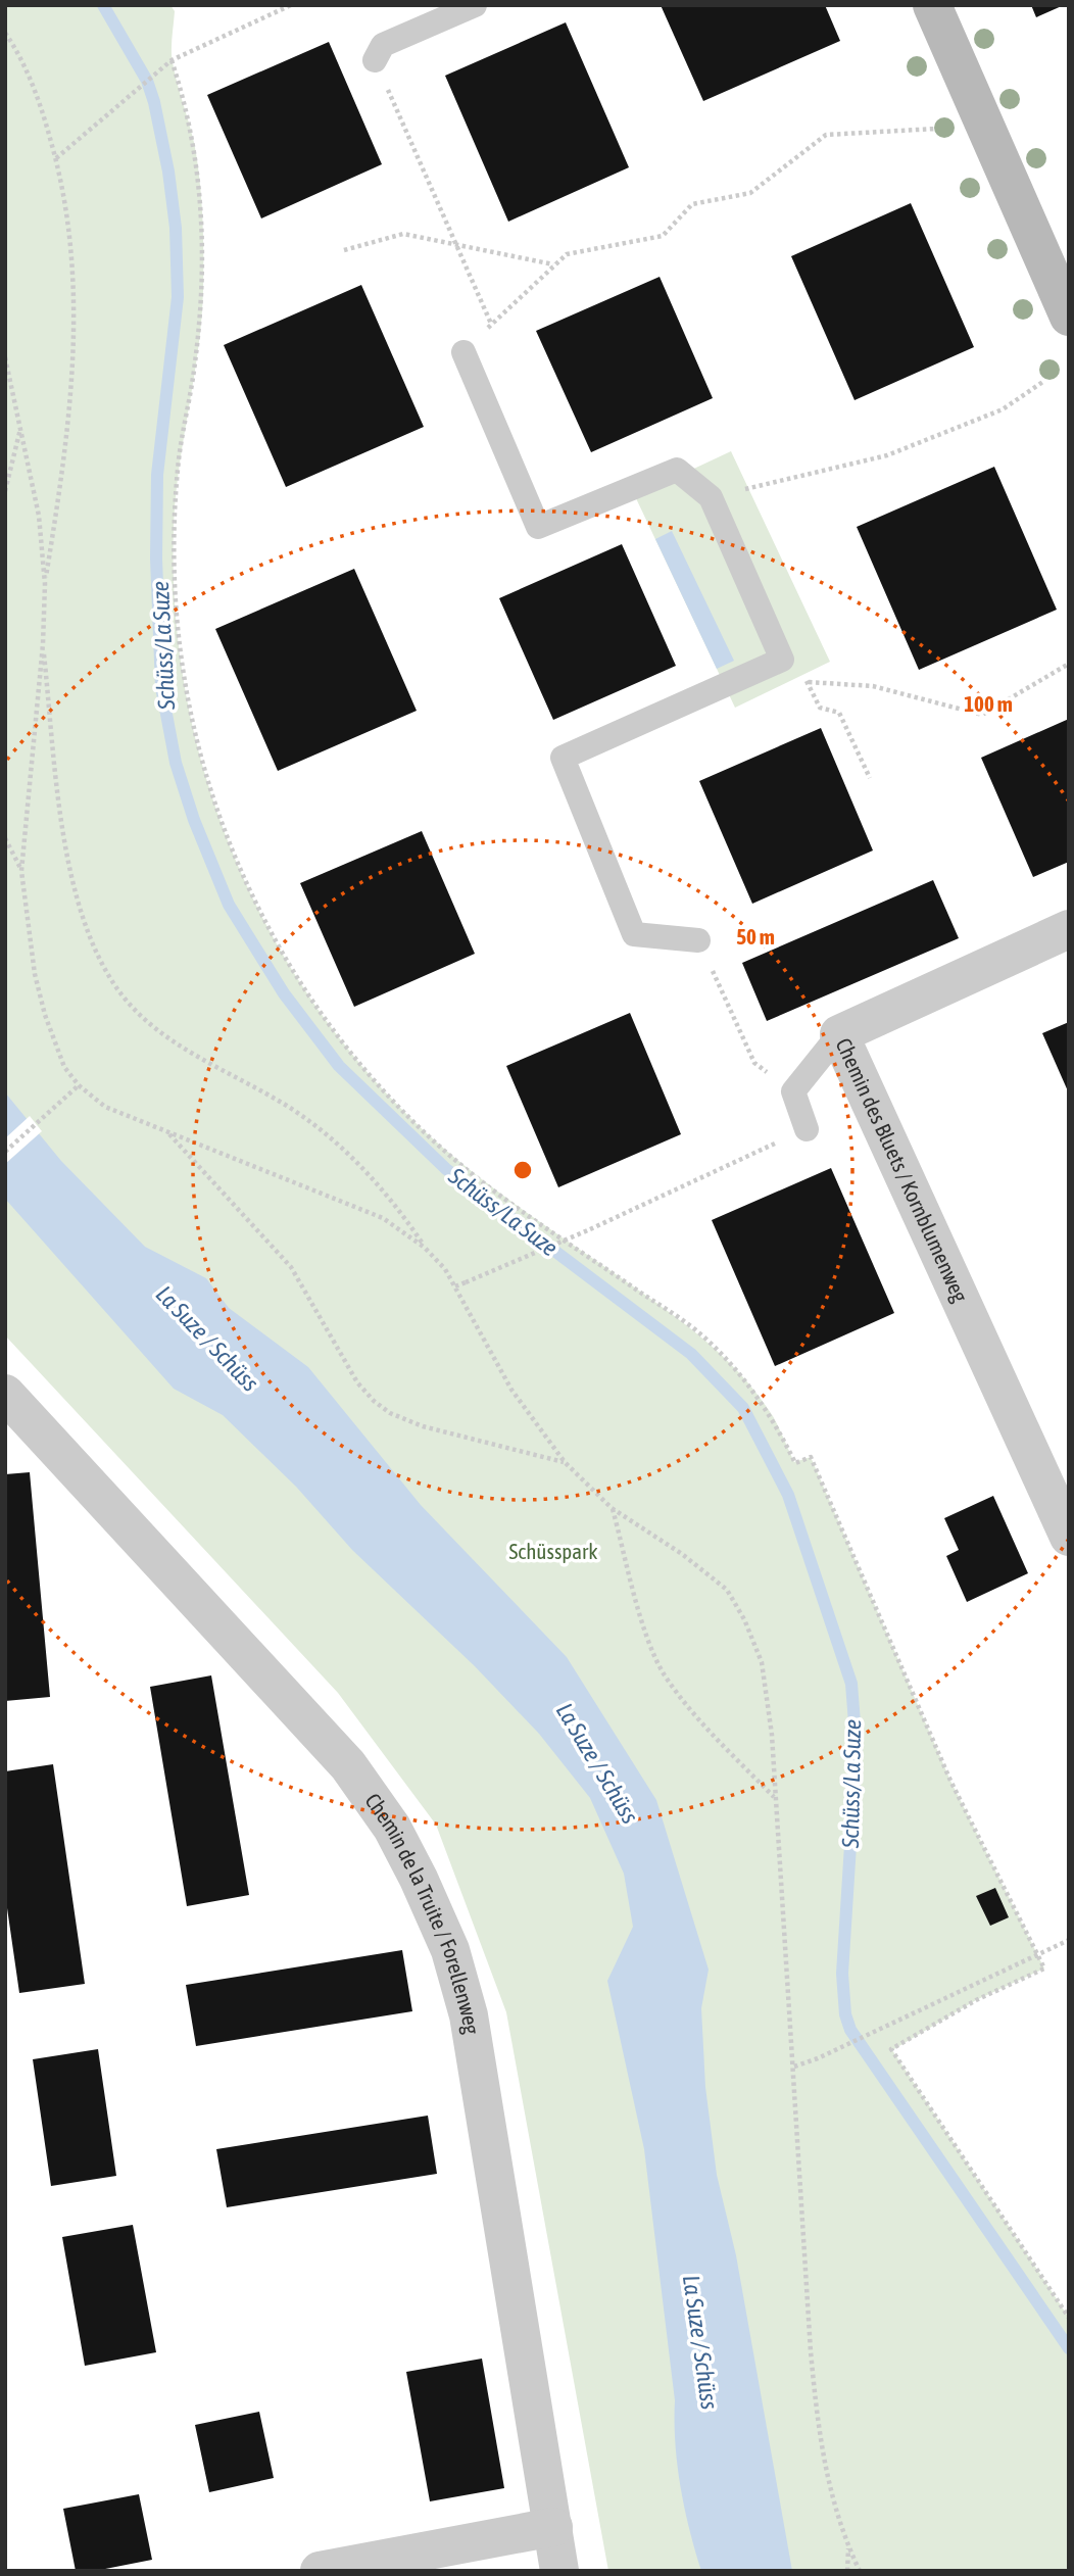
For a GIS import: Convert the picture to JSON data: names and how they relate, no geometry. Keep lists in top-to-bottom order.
{
  "streets": {
    "street": ["Chemin des Bluets / Kornblumenweg", "Chemin de la Truite / Forellenweg"]
  },
  "water": ["Schüss/La Suze", "La Suze / Schüss"],
  "parks": ["Schüsspark"],
  "rings": ["100 m", "50 m"]
}
